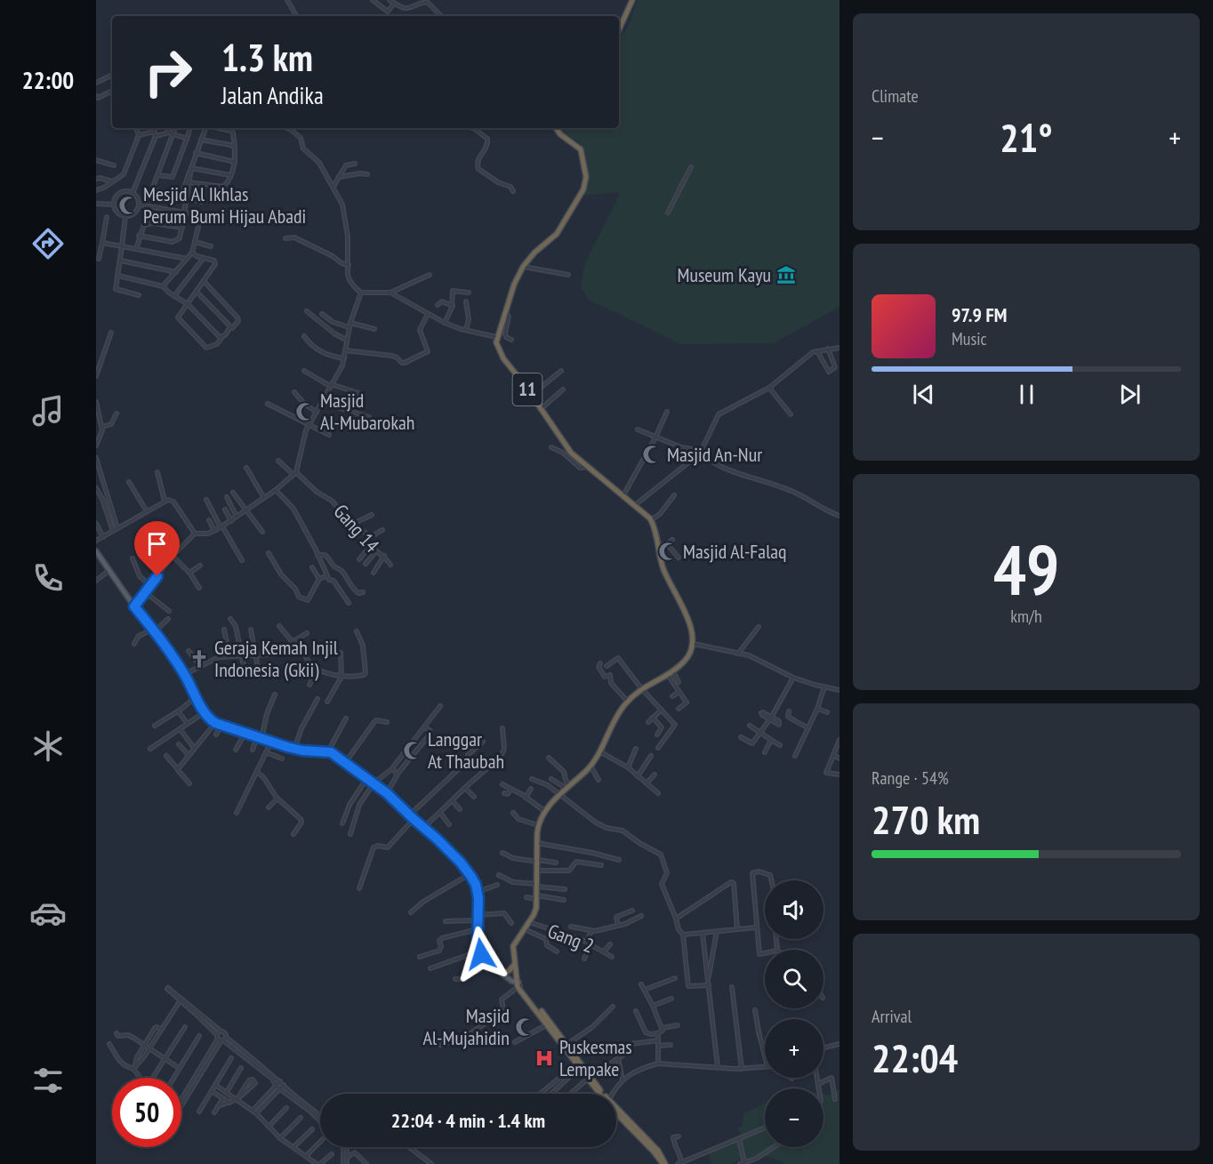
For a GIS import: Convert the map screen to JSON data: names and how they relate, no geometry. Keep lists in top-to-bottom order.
{
  "streets": {
    "highway": ["11"],
    "street": ["Gang 14", "Gang 2"]
  },
  "places": {
    "mosque": [
      "Mesjid Al Ikhlas Perum Bumi Hijau Abadi",
      "Masjid Al-Mubarokah",
      "Masjid An-Nur",
      "Masjid Al-Falaq",
      "Langgar At Thaubah",
      "Masjid Al-Mujahidin"
    ],
    "museum": ["Museum Kayu"],
    "church": ["Geraja Kemah Injil Indonesia (Gkii)"],
    "hospital": ["Puskesmas Lempake"]
  },
  "page": {
    "tabs": "22:00",
    "tile": [
      "Climate",
      ["49", "km/h"],
      ["Range · 54%", "270 km"],
      ["Arrival", "22:04"]
    ],
    "turn": ["1.3 km", "Jalan Andika"],
    "heat": ["−", "21°", "+"],
    "song": ["97.9 FM", "Music"],
    "map_buttons": ["+", "−"],
    "limit": "50",
    "trip": "22:04 · 4 min · 1.4 km"
  }
}
